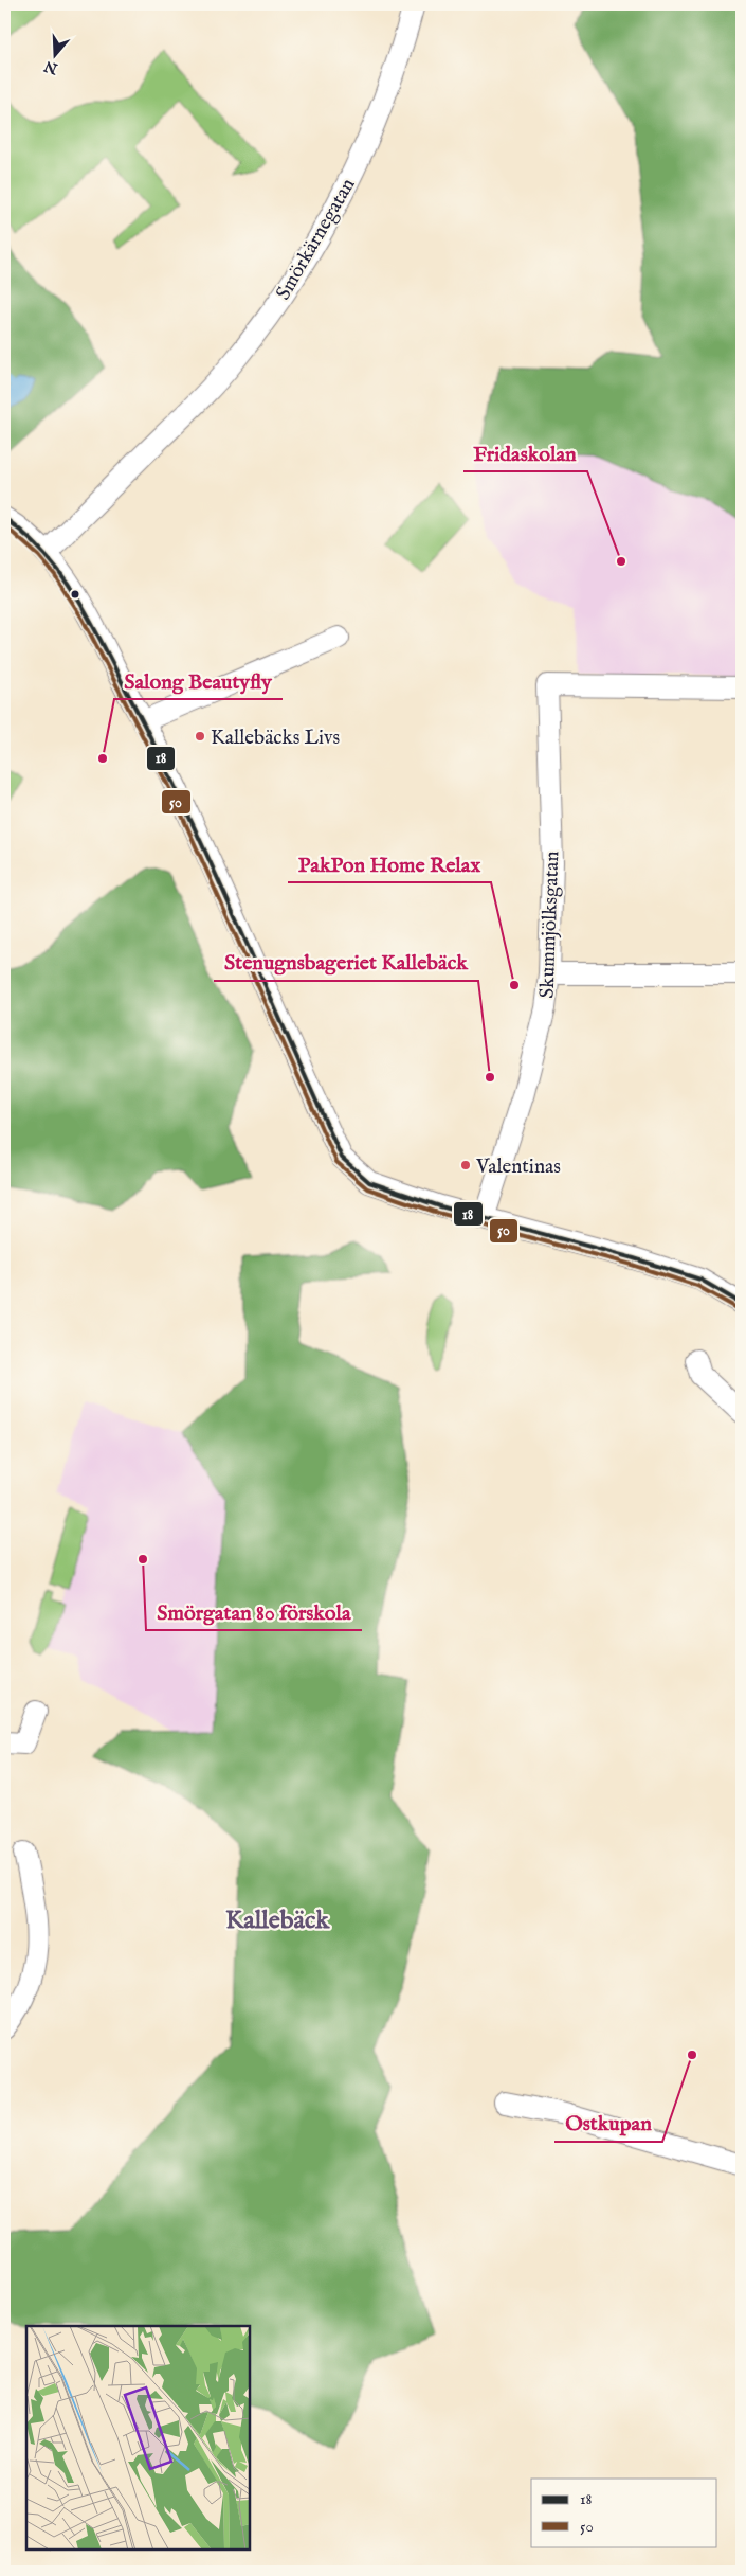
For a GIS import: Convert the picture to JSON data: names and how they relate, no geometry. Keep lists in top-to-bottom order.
{
  "streets": {
    "street": ["Smörkärnegatan", "Skummjölksgatan"]
  },
  "districts": ["Kallebäck"],
  "places": [
    "Fridaskolan",
    "Kallebäcks Livs",
    "Salong Beautyfly",
    "PakPon Home Relax",
    "Stenugnsbageriet Kallebäck",
    "Valentinas",
    "Smörgatan 80 förskola",
    "Ostkupan"
  ],
  "lines": ["transit line 18", "transit line 50"],
  "legend": ["18", "50"],
  "north": "bottom"
}
